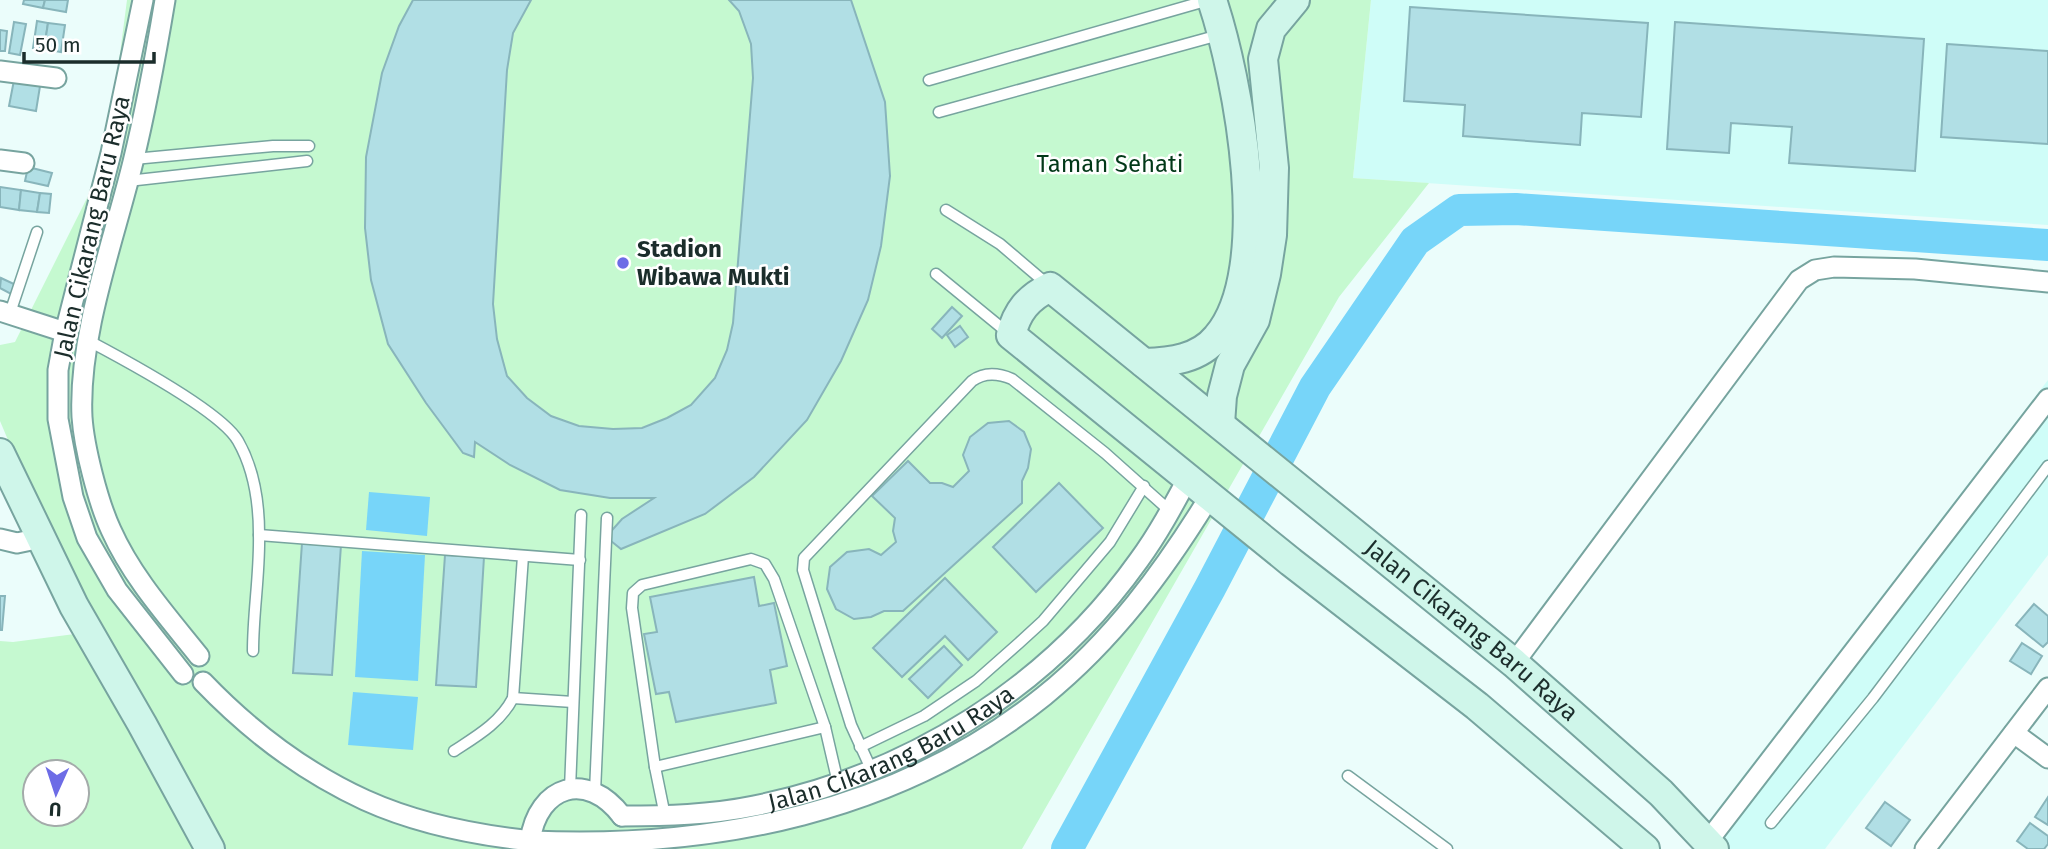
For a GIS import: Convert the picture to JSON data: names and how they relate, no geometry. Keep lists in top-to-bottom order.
{
  "streets": {
    "main road": ["Jalan Cikarang Baru Raya"]
  },
  "parks": ["Taman Sehati"],
  "places": ["Stadion Wibawa Mukti"],
  "scale_bar": "50 m",
  "north": "bottom"
}
